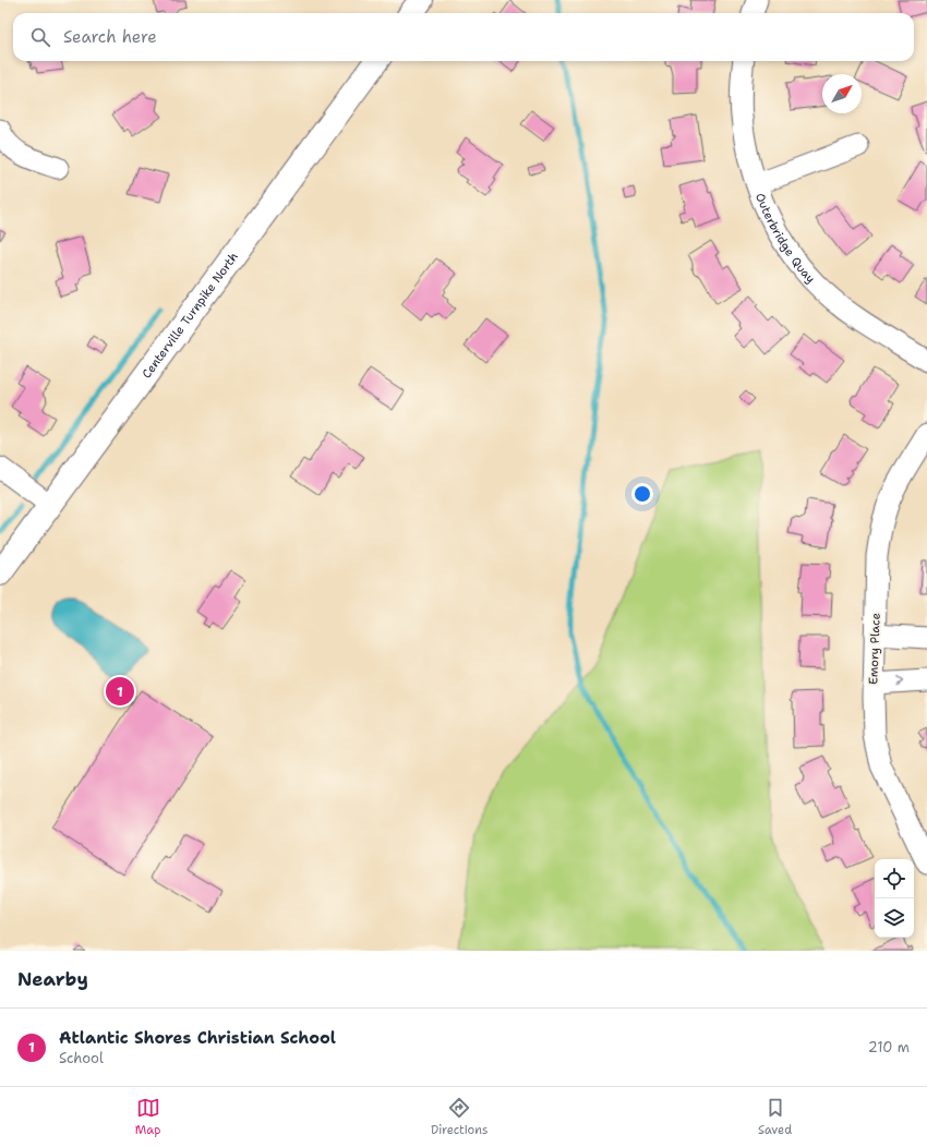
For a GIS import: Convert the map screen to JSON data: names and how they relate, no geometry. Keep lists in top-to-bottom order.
{
  "streets": {
    "main road": ["Centerville Turnpike North"],
    "street": ["Outerbridge Quay", "Emory Place"]
  },
  "north": "top right",
  "page": {
    "search": "Search here",
    "pins": "1",
    "heading": "Nearby",
    "list": [
      {
        "mark": "1",
        "name": "Atlantic Shores Christian School",
        "note": "School",
        "value": "210 m"
      }
    ],
    "nav": ["Map", "Directions", "Saved"]
  }
}
